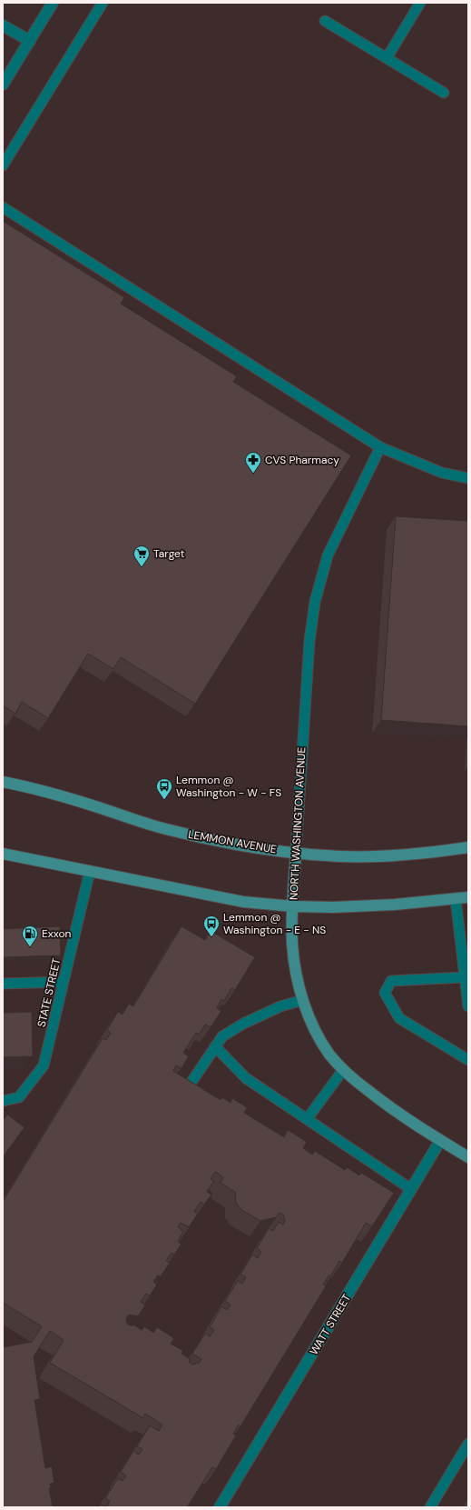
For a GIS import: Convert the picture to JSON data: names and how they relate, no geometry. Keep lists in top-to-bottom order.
{
  "streets": {
    "main road": ["NORTH WASHINGTON AVENUE", "LEMMON AVENUE"],
    "street": ["WATT STREET"],
    "lane": ["STATE STREET"]
  },
  "crossings": [
    ["NORTH WASHINGTON AVENUE", "LEMMON AVENUE"],
    ["NORTH WASHINGTON AVENUE", "WATT STREET"]
  ],
  "places": {
    "pharmacy": ["CVS Pharmacy"],
    "supermarket": ["Target"],
    "bus stop": ["Lemmon @ Washington - W - FS", "Lemmon @ Washington - E - NS"],
    "fuel station": ["Exxon"]
  }
}
